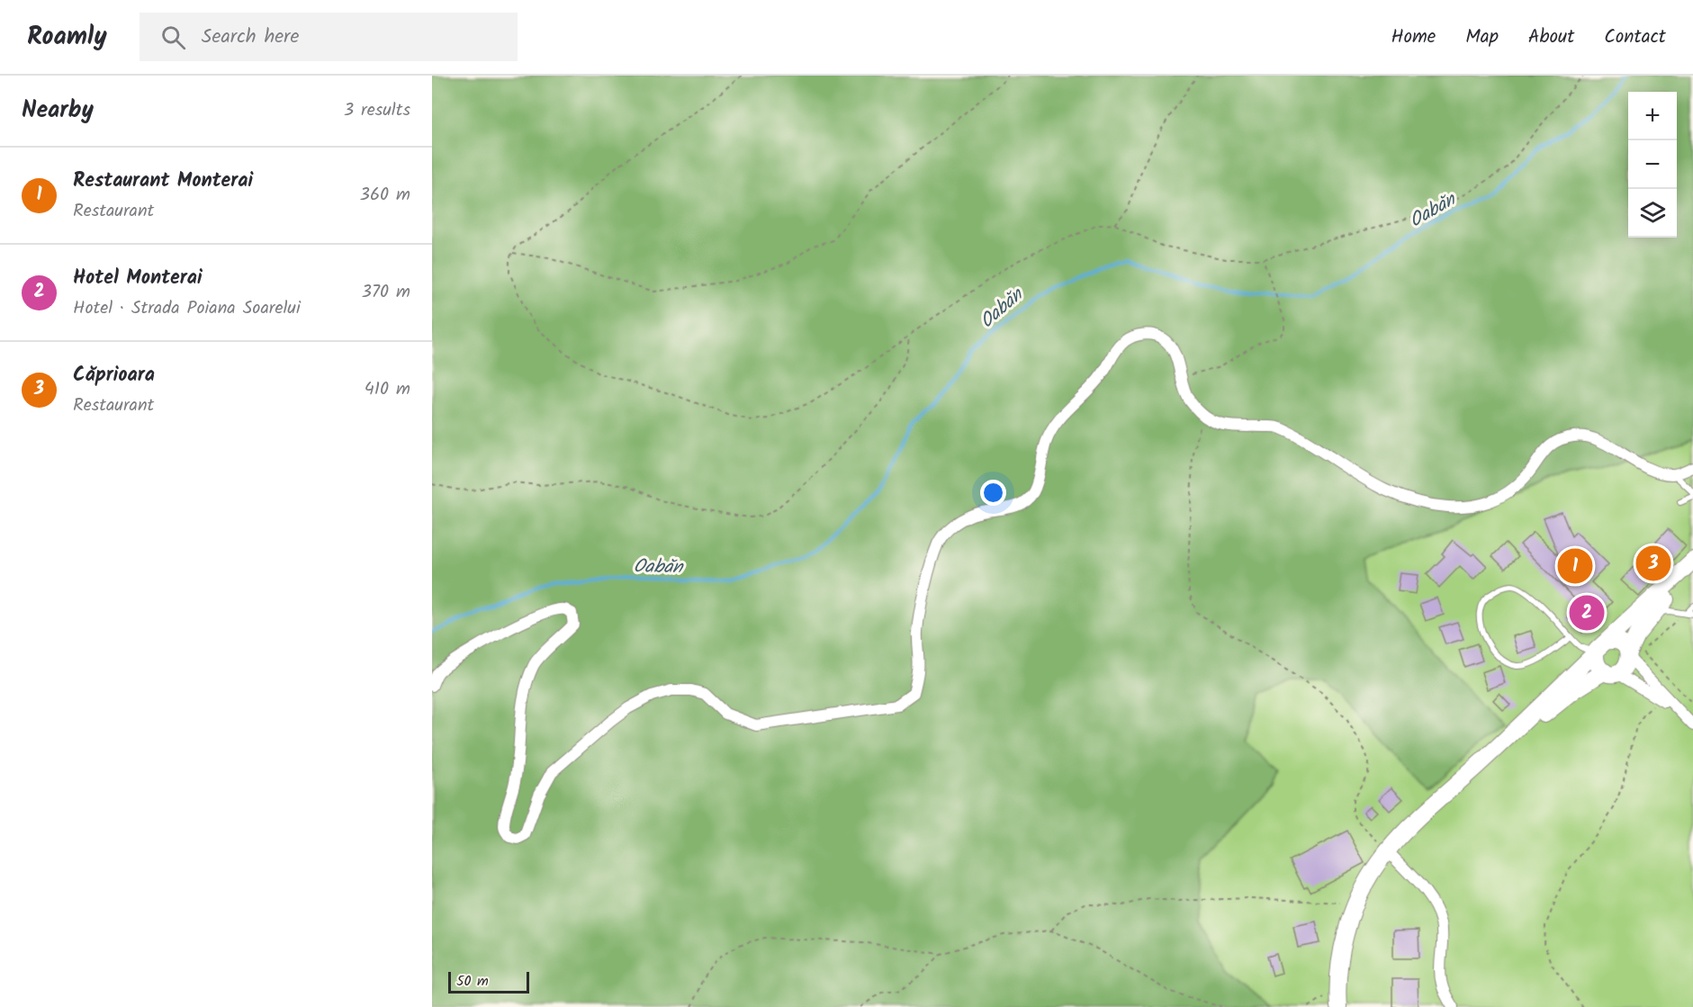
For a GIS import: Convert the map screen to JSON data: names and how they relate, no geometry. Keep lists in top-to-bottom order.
{
  "water": ["Oabăn"],
  "scale_bar": "50 m",
  "page": {
    "header": "Roamly",
    "search": "Search here",
    "nav": [
      "Home",
      "Map",
      "About",
      "Contact"
    ],
    "heading": ["Nearby", "3 results"],
    "map_buttons": ["+", "−"],
    "list": [
      {
        "mark": "1",
        "name": "Restaurant Monterai",
        "note": "Restaurant",
        "value": "360 m"
      },
      {
        "mark": "2",
        "name": "Hotel Monterai",
        "note": "Hotel · Strada Poiana Soarelui",
        "value": "370 m"
      },
      {
        "mark": "3",
        "name": "Căprioara",
        "note": "Restaurant",
        "value": "410 m"
      }
    ],
    "pins": ["3", "1", "2"],
    "scale": "50 m"
  }
}
